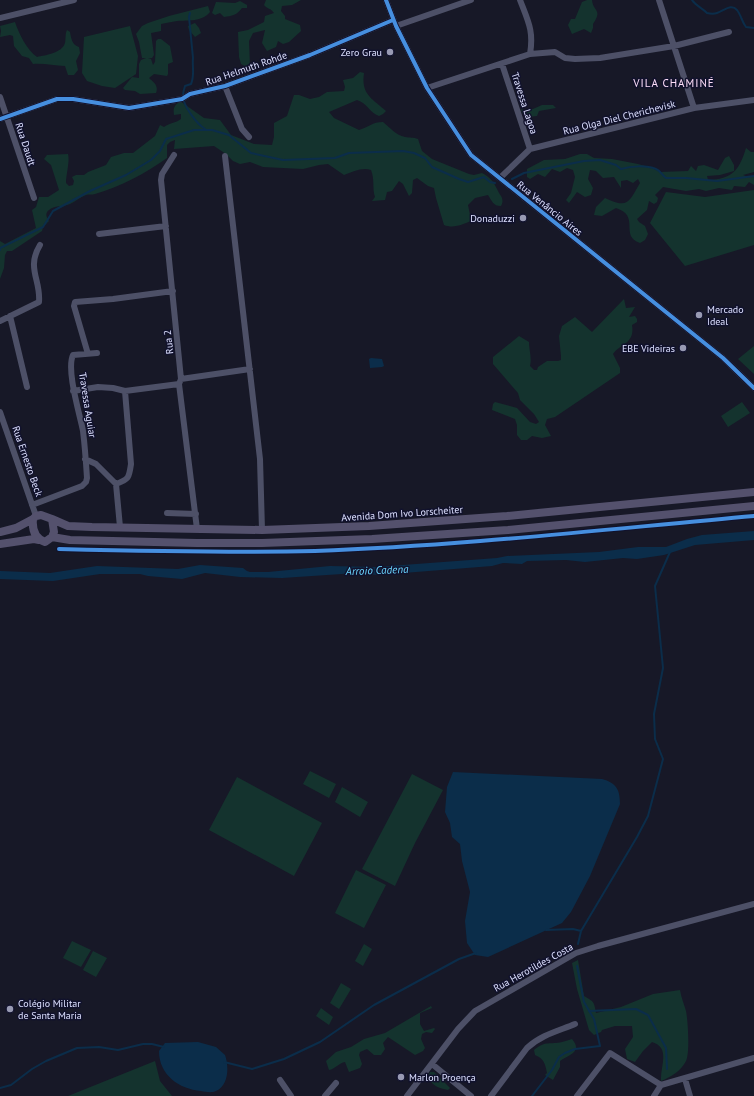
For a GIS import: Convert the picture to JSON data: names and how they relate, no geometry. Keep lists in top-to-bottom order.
{
  "streets": {
    "main road": ["Avenida Dom Ivo Lorscheiter"],
    "street": [
      "Rua Helmuth Rohde",
      "Travessa Lagoa",
      "Rua Olga Diel Cherichevisk",
      "Rua Daudt",
      "Rua Venâncio Aires",
      "Rua 2",
      "Travessa Aguiar",
      "Rua Ernesto Beck",
      "Rua Herotildes Costa"
    ]
  },
  "crossings": [
    ["Rua Helmuth Rohde", "Rua Daudt"],
    ["Rua Helmuth Rohde", "Rua Venâncio Aires"],
    ["Travessa Lagoa", "Rua Olga Diel Cherichevisk"],
    ["Rua Olga Diel Cherichevisk", "Rua Venâncio Aires"],
    ["Rua 2", "Avenida Dom Ivo Lorscheiter"],
    ["Travessa Aguiar", "Rua Ernesto Beck"],
    ["Rua Ernesto Beck", "Avenida Dom Ivo Lorscheiter"]
  ],
  "districts": ["VILA CHAMINÉ"],
  "water": ["Arroio Cadena"],
  "places": [
    "Zero Grau",
    "Donaduzzi",
    "Mercado Ideal",
    "EBE Videiras",
    "Colégio Militar de Santa Maria",
    "Marlon Proença"
  ]
}
